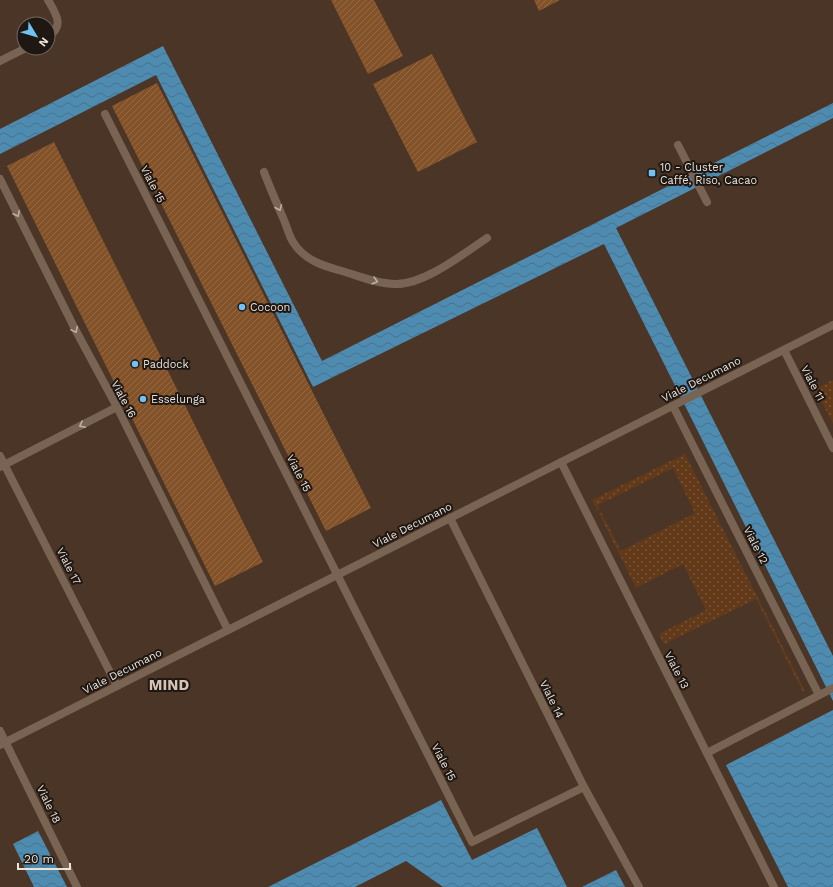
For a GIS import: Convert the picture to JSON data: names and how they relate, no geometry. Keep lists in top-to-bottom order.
{
  "streets": {
    "lane": [
      "Viale 15",
      "Viale Decumano",
      "Viale 11",
      "Viale 16",
      "Viale 12",
      "Viale 17",
      "Viale 13",
      "Viale 14",
      "Viale 18"
    ]
  },
  "crossings": [
    ["Viale 15", "Viale Decumano"],
    ["Viale 15", "Viale 14"],
    ["Viale Decumano", "Viale 11"],
    ["Viale Decumano", "Viale 16"],
    ["Viale Decumano", "Viale 12"],
    ["Viale Decumano", "Viale 17"],
    ["Viale Decumano", "Viale 13"],
    ["Viale Decumano", "Viale 14"],
    ["Viale Decumano", "Viale 18"]
  ],
  "one_way": ["Viale 16"],
  "districts": ["MIND"],
  "places": {
    "transit": ["10 - Cluster Caffé, Riso, Cacao"],
    "other": ["Cocoon", "Paddock", "Esselunga"]
  },
  "scale_bar": "20 m",
  "north": "bottom right"
}
